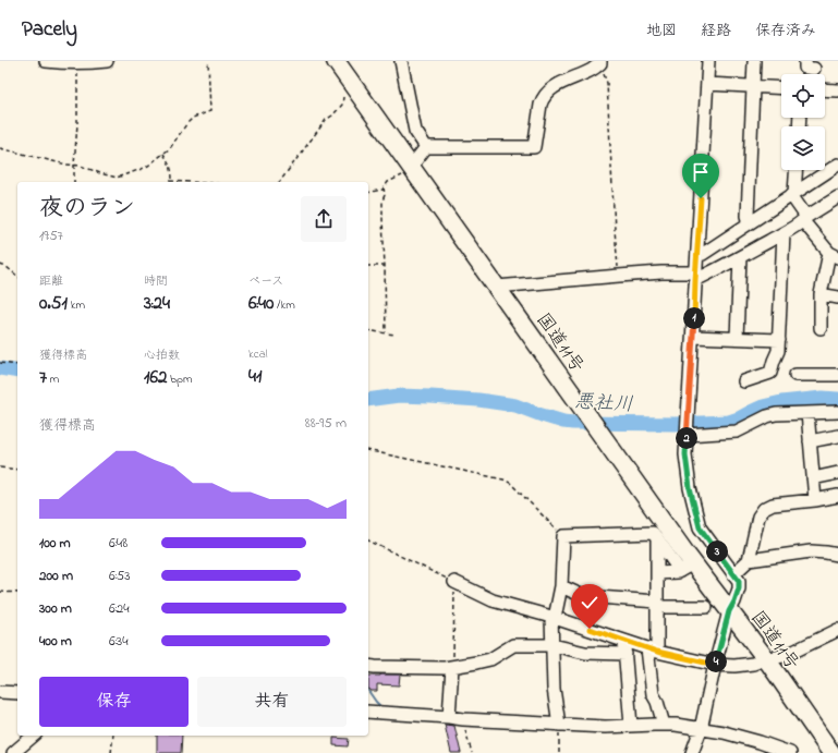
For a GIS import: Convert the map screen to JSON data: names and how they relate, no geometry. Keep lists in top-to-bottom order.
{
  "streets": {
    "highway": ["国道11号"]
  },
  "water": ["悪社川"],
  "page": {
    "header": "Pacely",
    "nav": ["地図", "経路", "保存済み"],
    "heading": ["夜のラン", "19:57"],
    "stats": [
      ["距離", "0.51 km"],
      ["時間", "3:24"],
      ["ペース", "6:40 /km"],
      ["獲得標高", "7 m"],
      ["心拍数", "162 bpm"],
      ["kcal", "41"]
    ],
    "pins": [
      "1",
      "2",
      "3",
      "4"
    ],
    "chart": ["獲得標高", "88–95 m"],
    "list": [
      {
        "name": "100 m",
        "note": "6:48"
      },
      {
        "name": "200 m",
        "note": "6:53"
      },
      {
        "name": "300 m",
        "note": "6:24"
      },
      {
        "name": "400 m",
        "note": "6:34"
      }
    ],
    "buttons": ["保存", "共有"]
  }
}
